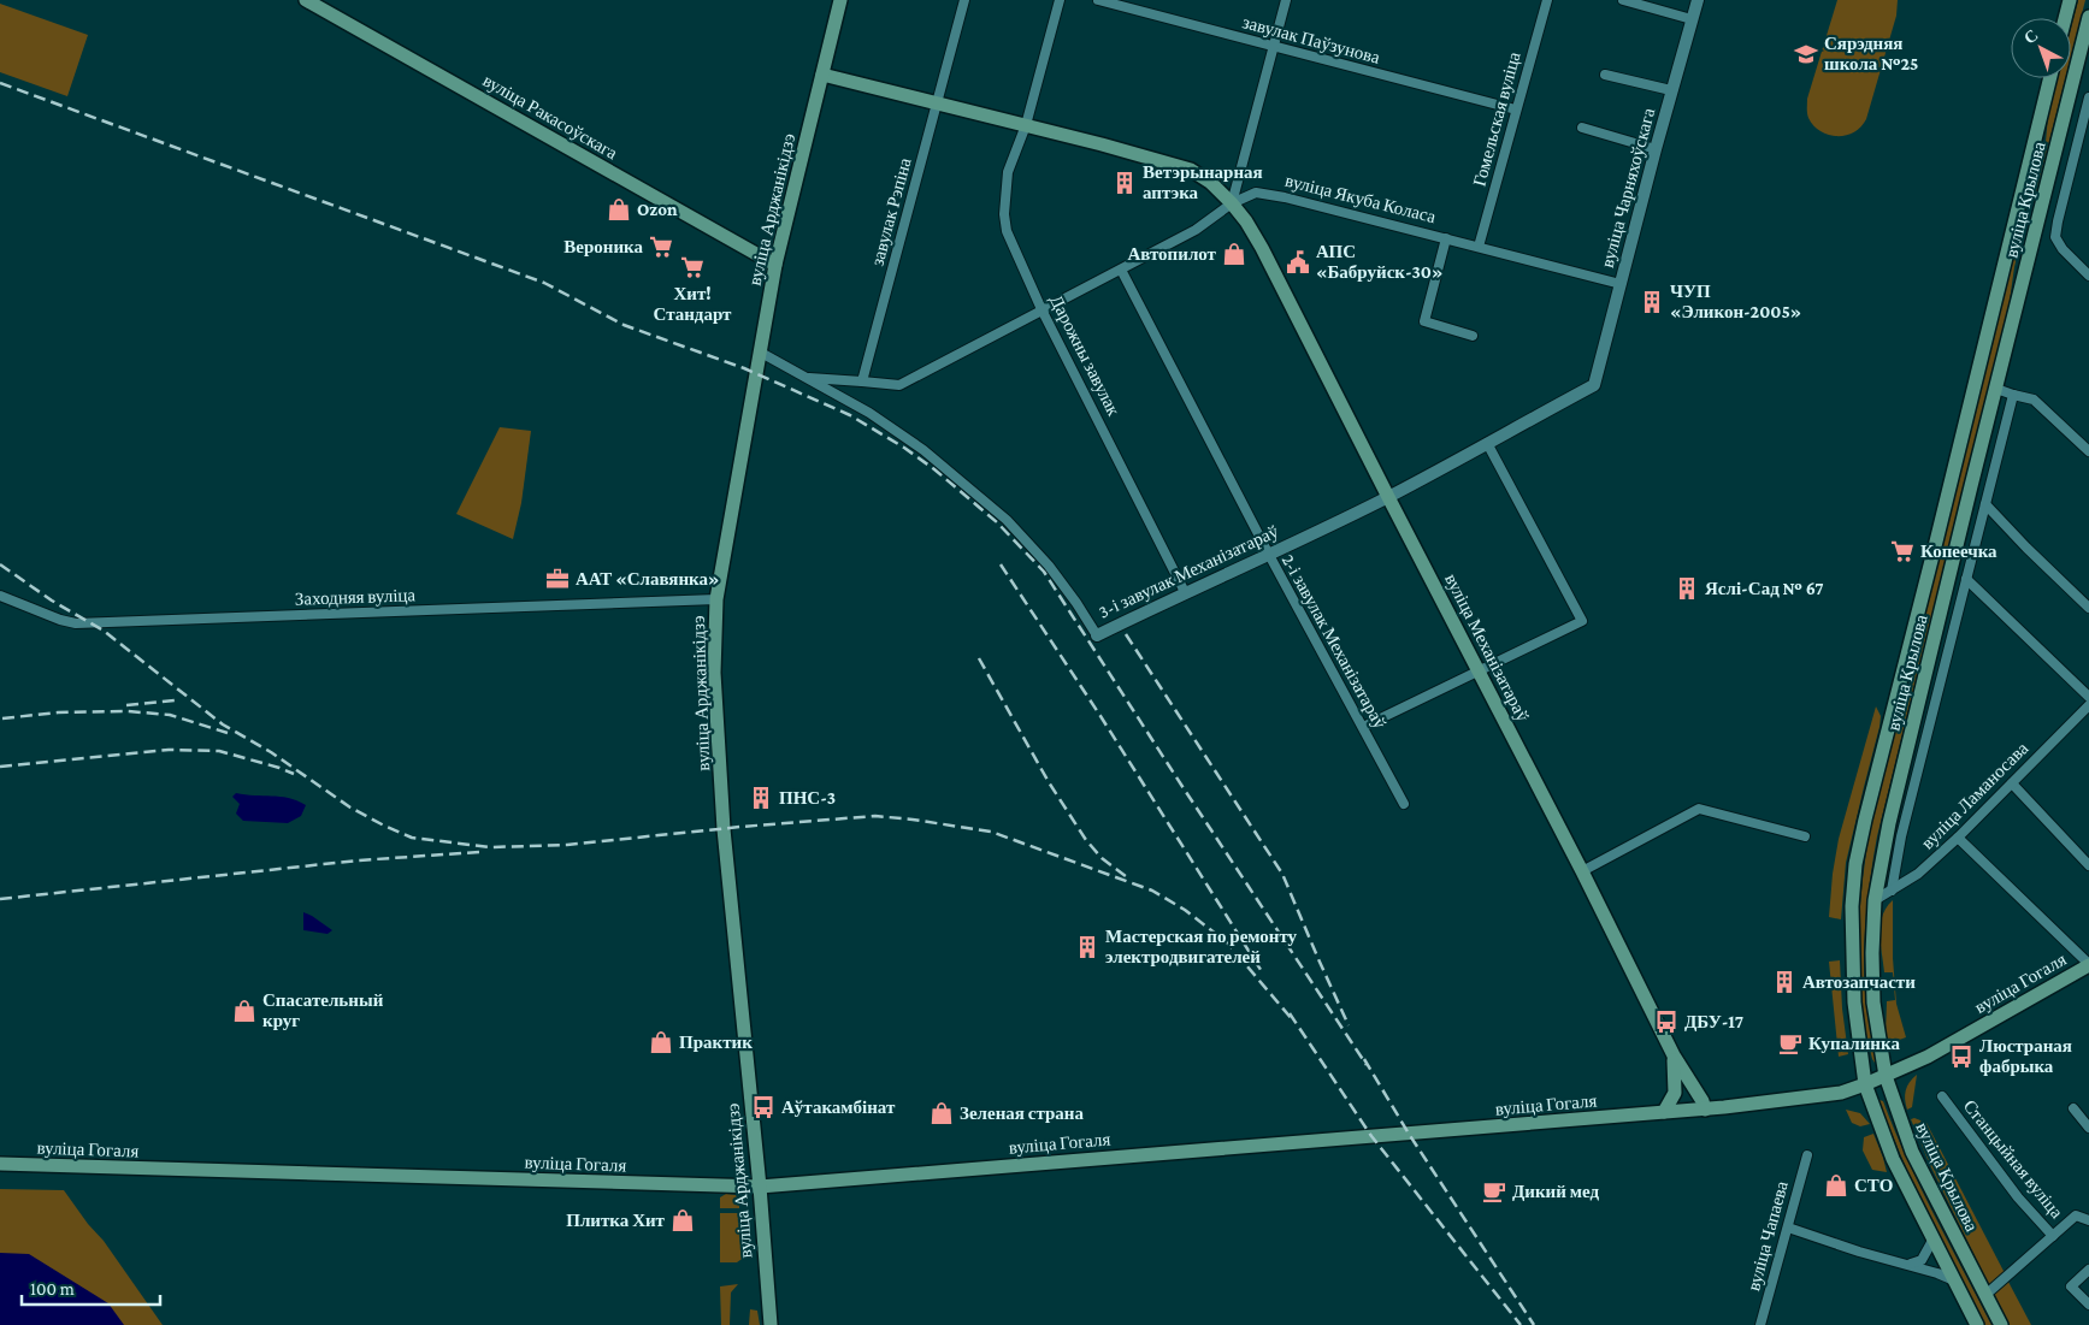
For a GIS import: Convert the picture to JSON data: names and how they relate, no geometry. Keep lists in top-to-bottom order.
{
  "streets": {
    "main road": [
      "вуліца Ракасоўскага",
      "вуліца Крылова",
      "вуліца Арджанікідзэ",
      "вуліца Механізатараў",
      "вуліца Гогаля"
    ],
    "street": [
      "завулак Паўзунова",
      "Гомельская вуліца",
      "вуліца Чарняхоўскага",
      "вуліца Якуба Коласа",
      "завулак Рэпіна",
      "Дарожны завулак",
      "3-і завулак Механізатараў",
      "Заходняя вуліца",
      "2-і завулак Механізатараў",
      "вуліца Ламаносава",
      "Станцыйная вуліца",
      "вуліца Чапаева"
    ]
  },
  "crossings": [
    ["завулак Паўзунова", "Гомельская вуліца"],
    ["вуліца Ракасоўскага", "вуліца Арджанікідзэ"],
    ["Гомельская вуліца", "вуліца Якуба Коласа"],
    ["вуліца Чарняхоўскага", "вуліца Якуба Коласа"],
    ["вуліца Чарняхоўскага", "3-і завулак Механізатараў"],
    ["вуліца Якуба Коласа", "завулак Рэпіна"],
    ["вуліца Якуба Коласа", "Дарожны завулак"],
    ["вуліца Якуба Коласа", "2-і завулак Механізатараў"],
    ["вуліца Якуба Коласа", "вуліца Механізатараў"],
    ["вуліца Крылова", "вуліца Ламаносава"],
    ["вуліца Крылова", "вуліца Гогаля"],
    ["вуліца Арджанікідзэ", "3-і завулак Механізатараў"],
    ["вуліца Арджанікідзэ", "Заходняя вуліца"],
    ["вуліца Арджанікідзэ", "вуліца Гогаля"],
    ["Дарожны завулак", "3-і завулак Механізатараў"],
    ["3-і завулак Механізатараў", "2-і завулак Механізатараў"],
    ["3-і завулак Механізатараў", "вуліца Механізатараў"],
    ["вуліца Механізатараў", "вуліца Гогаля"]
  ],
  "places": {
    "school or university": ["Сярэдняя школа №25"],
    "building": [
      "Ветэрынарная аптэка",
      "ЧУП «Эликон-2005»",
      "Яслі-Сад № 67",
      "ПНС-3",
      "Мастерская по ремонту электродвигателей",
      "Автозапчасти"
    ],
    "shop": [
      "Ozon",
      "Автопилот",
      "Спасательный круг",
      "Практик",
      "Зеленая страна",
      "СТО",
      "Плитка Хит"
    ],
    "supermarket": ["Вероника", "Хит! Стандарт", "Копеечка"],
    "public building": ["АПС «Бабруйск-30»"],
    "office": ["ААТ «Славянка»"],
    "bus stop": ["ДБУ-17", "Люстраная фабрыка", "Аўтакамбінат"],
    "cafe": ["Купалинка", "Дикий мед"]
  },
  "scale_bar": "100 m",
  "north": "top left"
}
